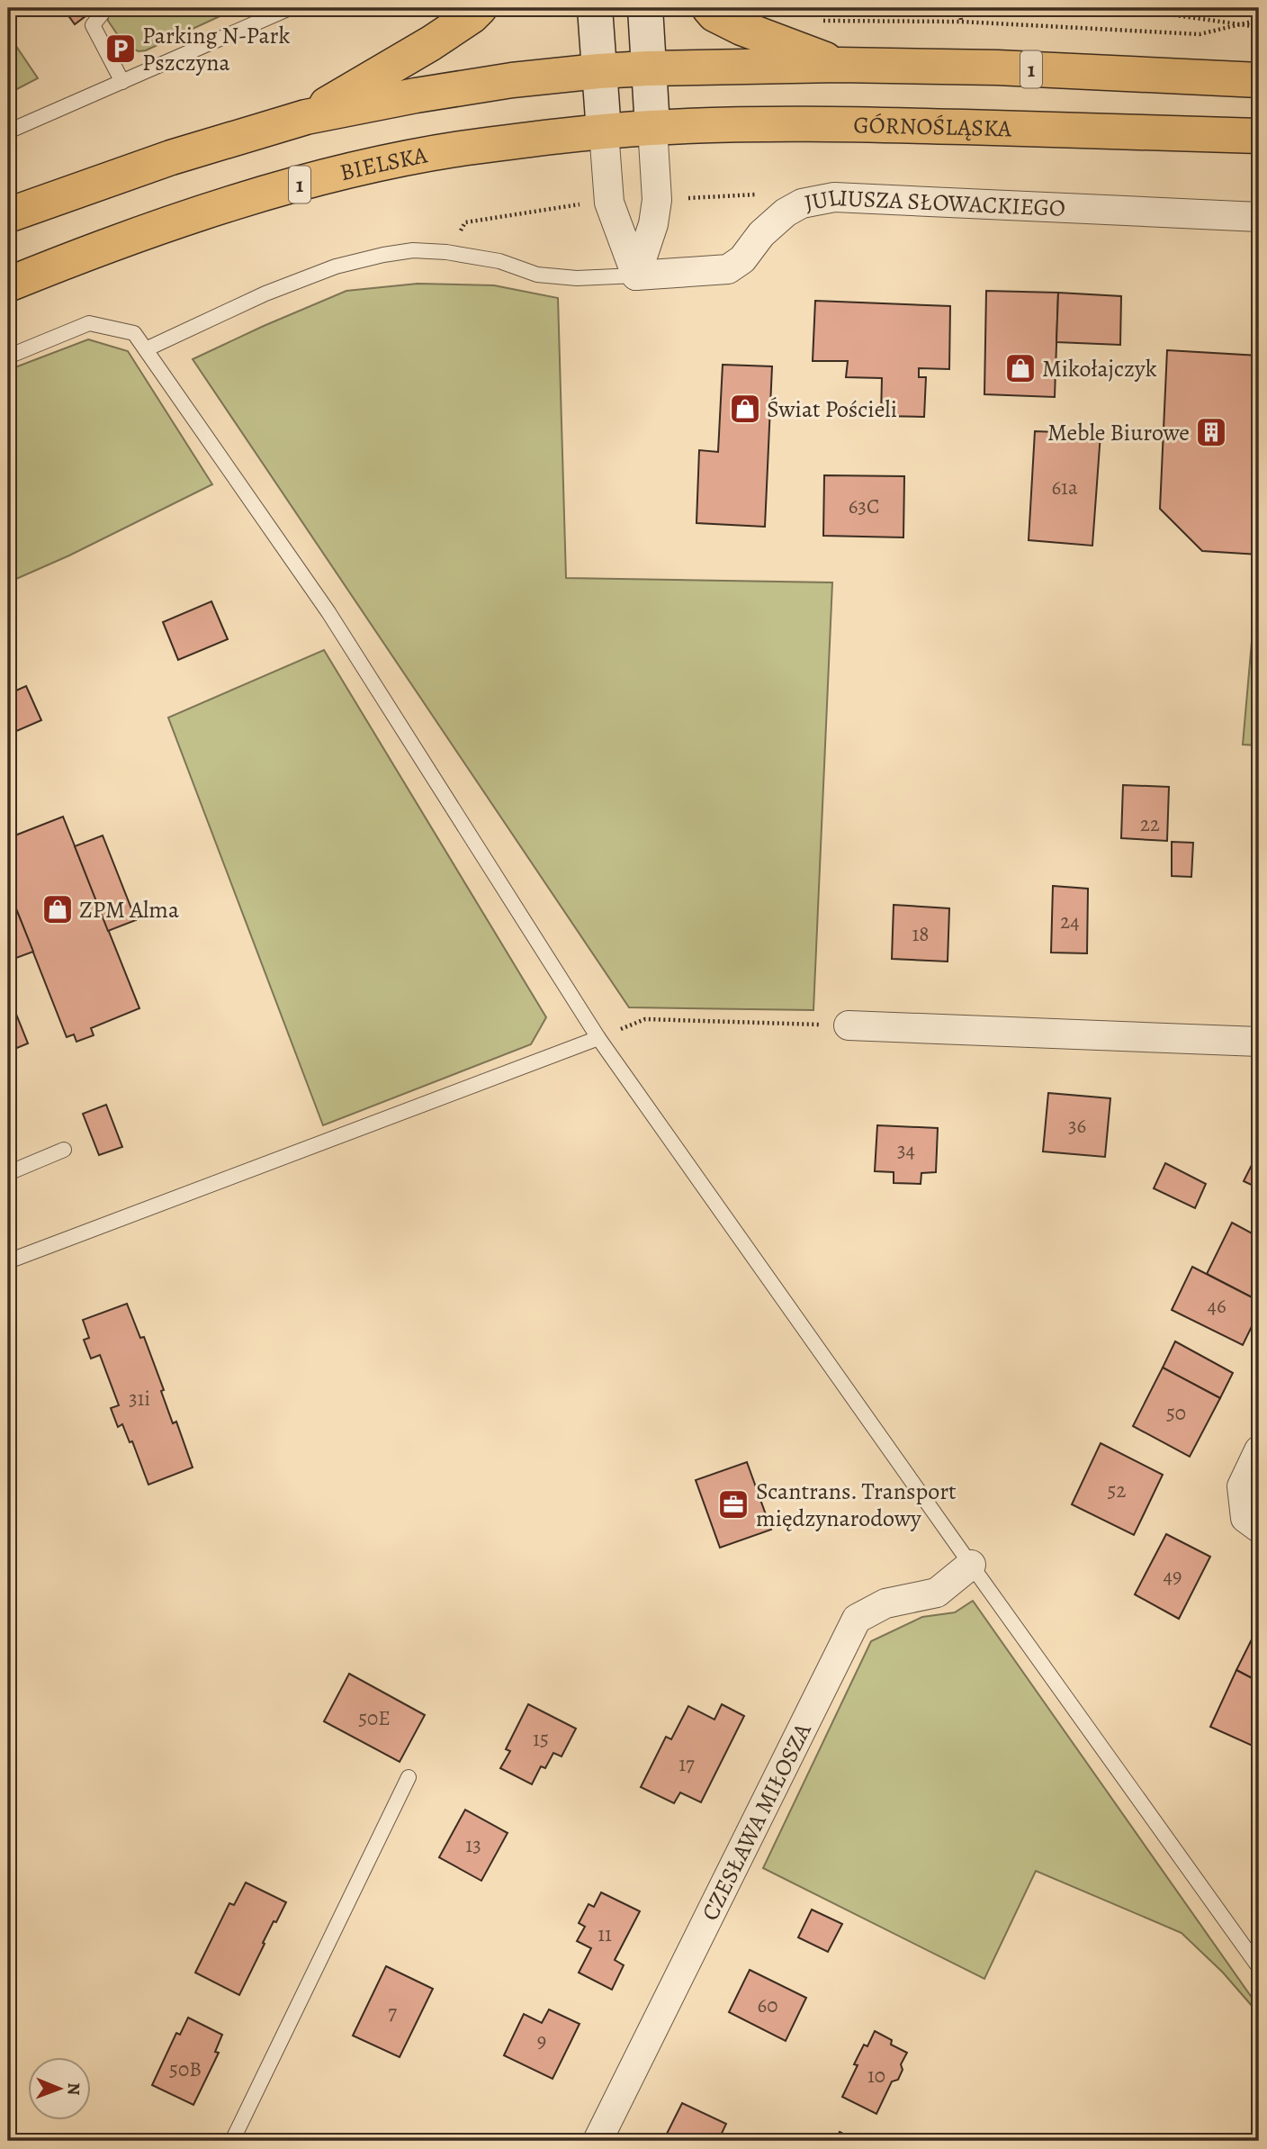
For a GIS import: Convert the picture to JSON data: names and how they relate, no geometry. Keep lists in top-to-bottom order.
{
  "streets": {
    "main road": ["1", "GÓRNOŚLĄSKA", "BIELSKA"],
    "street": ["JULIUSZA SŁOWACKIEGO", "CZESŁAWA MIŁOSZA"]
  },
  "crossings": [
    ["GÓRNOŚLĄSKA", "BIELSKA"]
  ],
  "places": {
    "parking": ["Parking N-Park Pszczyna"],
    "shop": ["Mikołajczyk", "Świat Pościeli", "ZPM Alma"],
    "building": ["Meble Biurowe"],
    "office": ["Scantrans. Transport międzynarodowy"]
  },
  "house_numbers": [
    "61a",
    "63C",
    "22",
    "24",
    "18",
    "36",
    "34",
    "46",
    "31i",
    "50",
    "52",
    "49",
    "50E",
    "15",
    "17",
    "13",
    "11",
    "60",
    "7",
    "9",
    "50B",
    "10"
  ],
  "north": "right"
}
